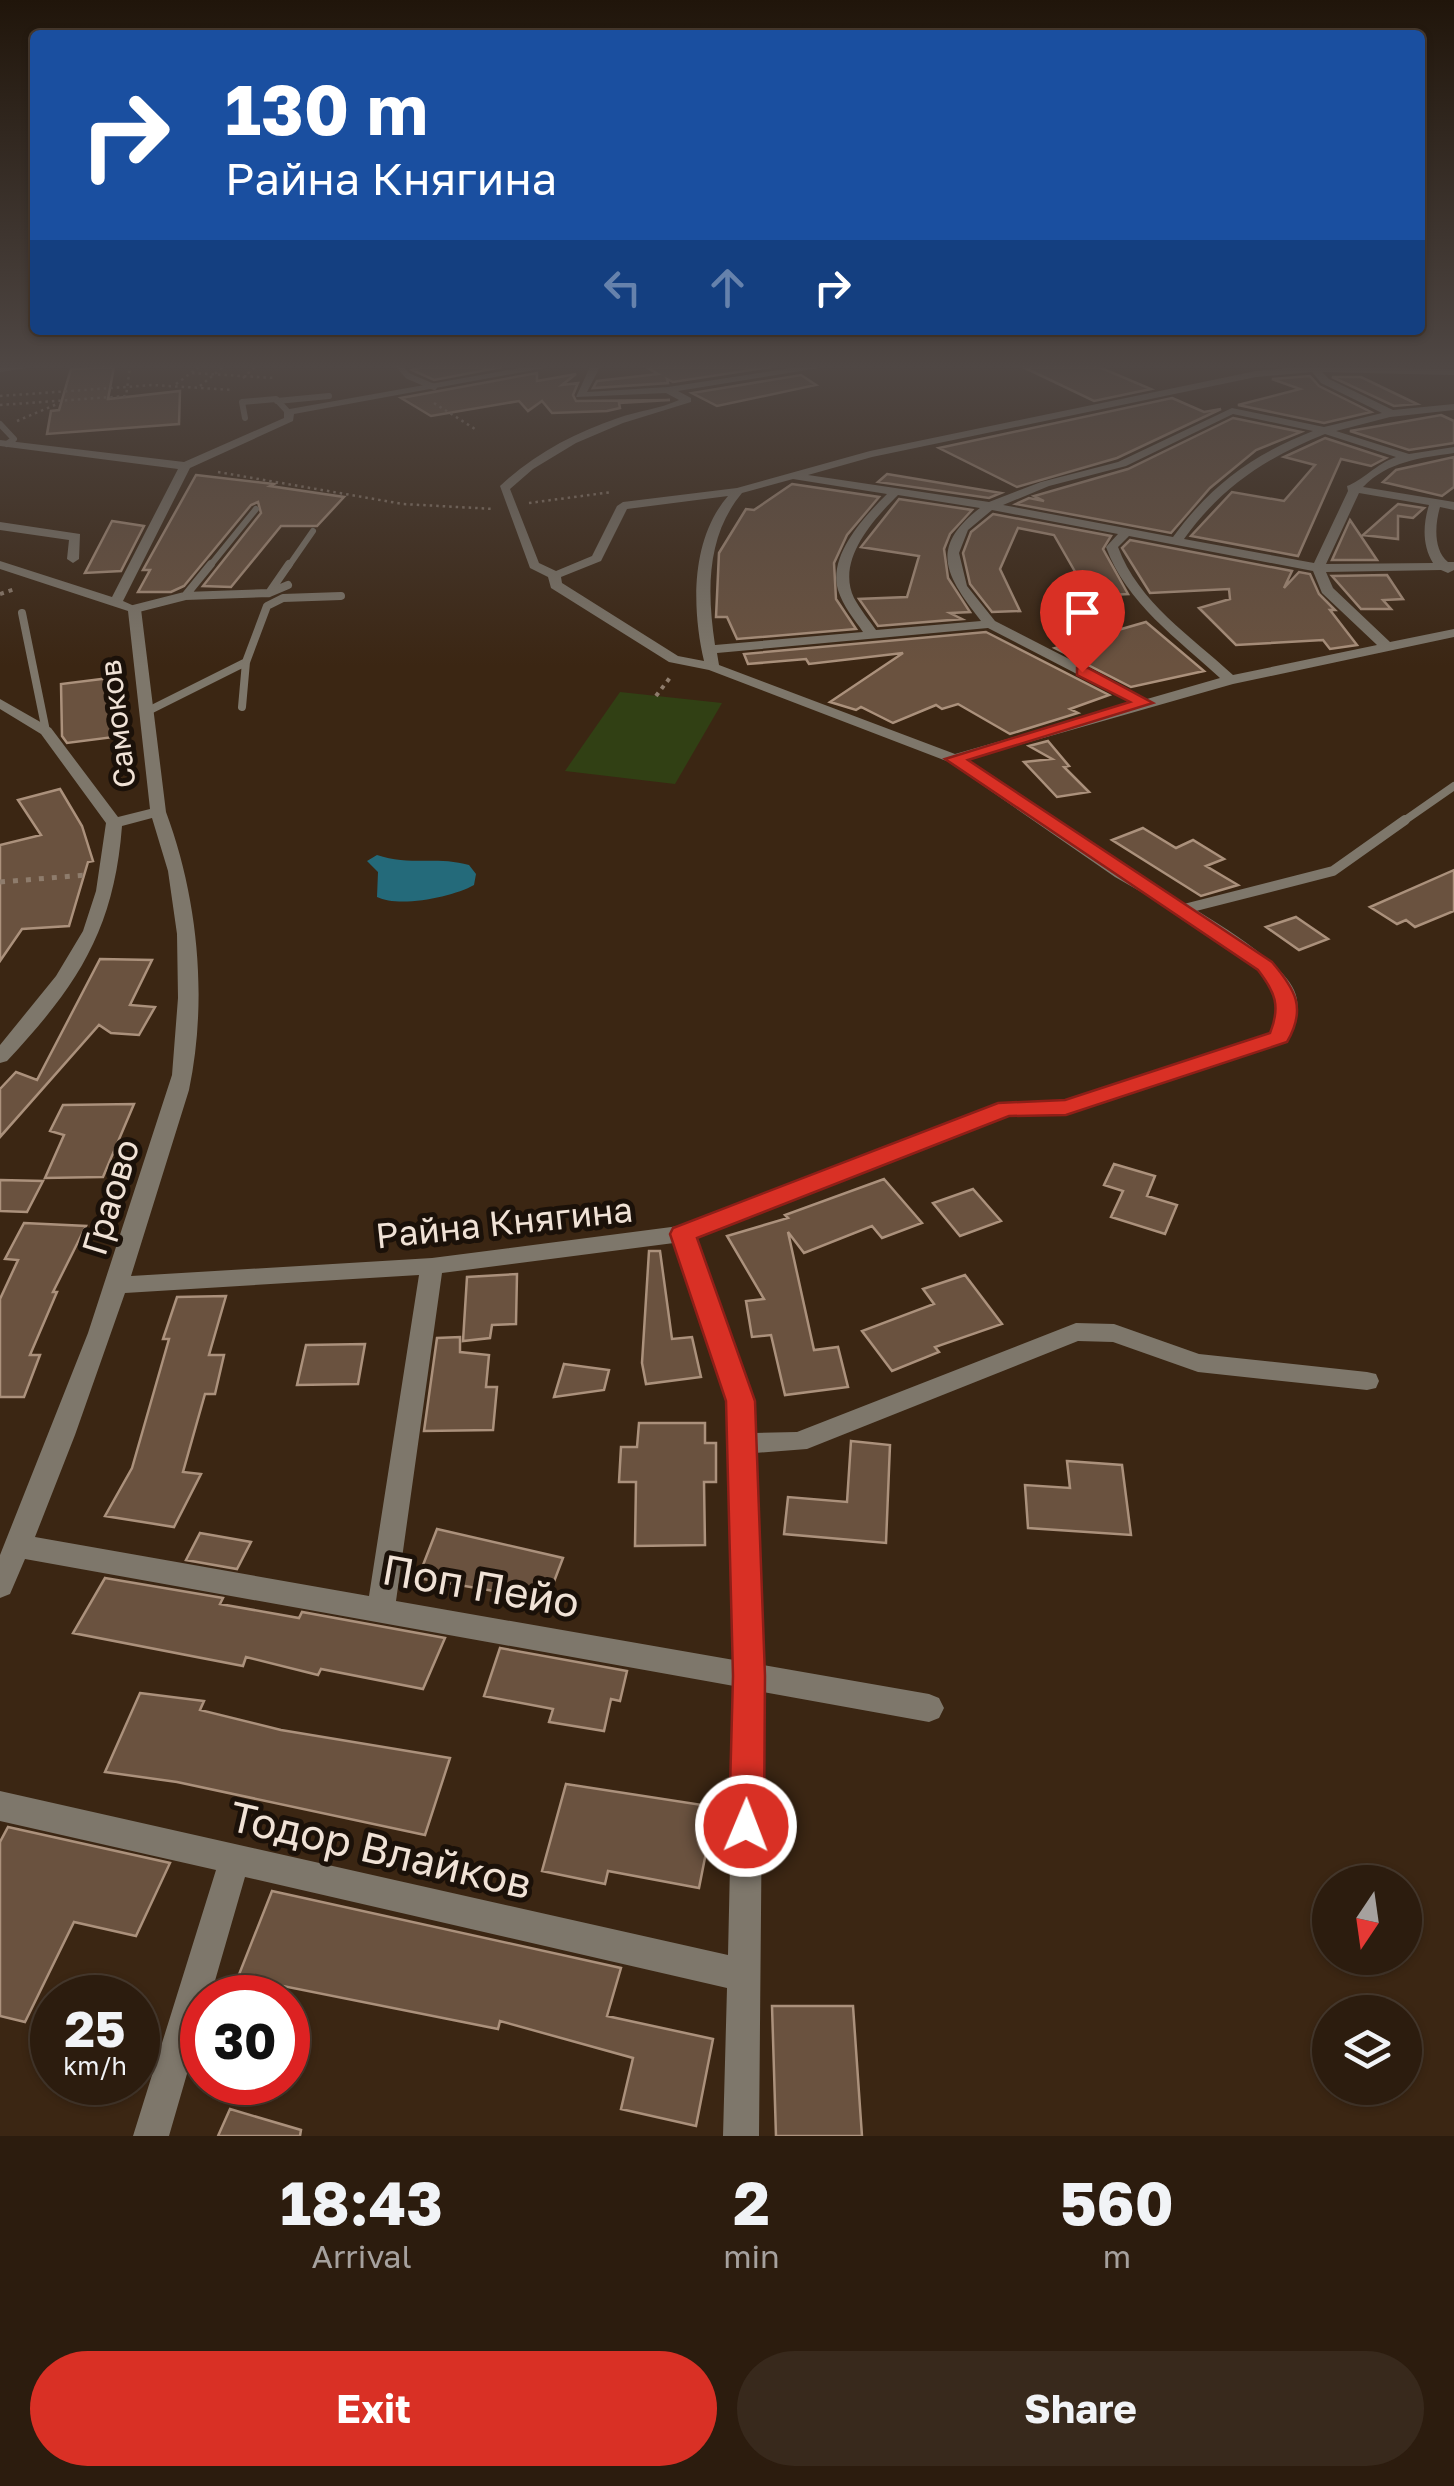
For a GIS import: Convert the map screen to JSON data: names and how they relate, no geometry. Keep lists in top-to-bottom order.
{
  "streets": {
    "street": [
      "Самоков",
      "Граово",
      "Райна Княгина",
      "Поп Пейо",
      "Тодор Влайков"
    ]
  },
  "crossings": [
    ["Самоков", "Граово"],
    ["Граово", "Райна Княгина"],
    ["Граово", "Поп Пейо"]
  ],
  "north": "bottom",
  "page": {
    "turn": ["130 m", "Райна Княгина"],
    "speed": "25 km/h",
    "limit": "30",
    "eta": [
      "18:43",
      "Arrival",
      "2",
      "min",
      "560",
      "m"
    ],
    "buttons": ["Exit", "Share"]
  }
}
